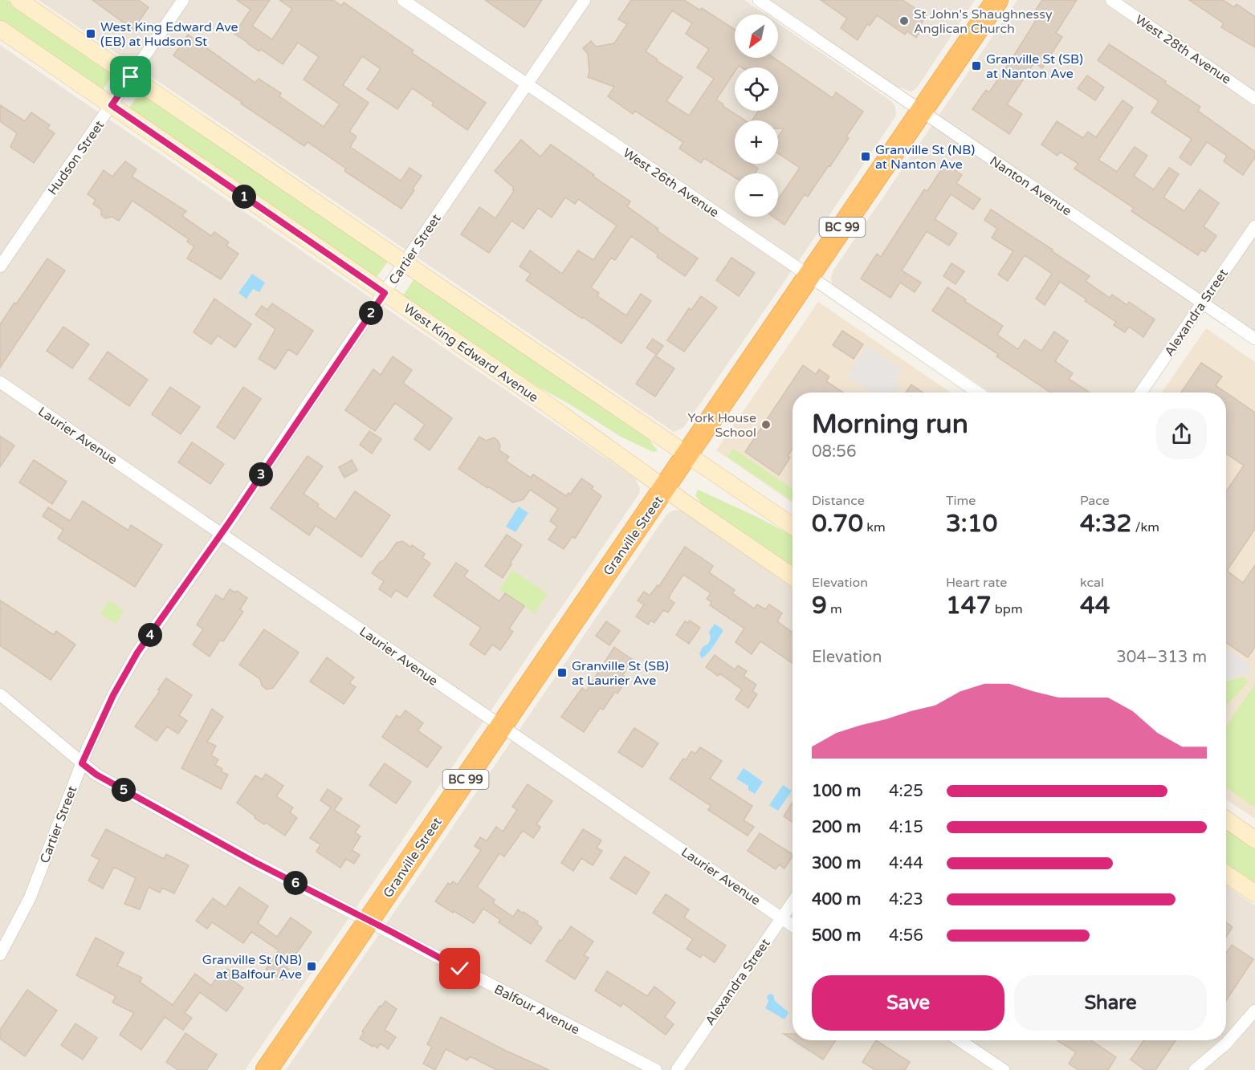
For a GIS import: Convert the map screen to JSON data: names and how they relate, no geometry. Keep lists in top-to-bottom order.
{
  "streets": {
    "highway": ["BC 99", "Granville Street"],
    "main road": ["West King Edward Avenue"],
    "street": [
      "West 28th Avenue",
      "Hudson Street",
      "West 26th Avenue",
      "Nanton Avenue",
      "Cartier Street",
      "Alexandra Street",
      "Laurier Avenue",
      "Balfour Avenue"
    ]
  },
  "crossings": [
    ["Hudson Street", "West King Edward Avenue"],
    ["West 26th Avenue", "Cartier Street"],
    ["West 26th Avenue", "Granville Street"],
    ["Nanton Avenue", "Alexandra Street"],
    ["Nanton Avenue", "Granville Street"],
    ["Cartier Street", "West King Edward Avenue"],
    ["Cartier Street", "Laurier Avenue"],
    ["Cartier Street", "Balfour Avenue"],
    ["Alexandra Street", "Laurier Avenue"],
    ["West King Edward Avenue", "Granville Street"],
    ["Laurier Avenue", "Granville Street"],
    ["Granville Street", "Balfour Avenue"]
  ],
  "places": {
    "other": ["St John's Shaughnessy Anglican Church", "York House School"],
    "transit": [
      "West King Edward Ave (EB) at Hudson St",
      "Granville St (SB) at Nanton Ave",
      "Granville St (NB) at Nanton Ave",
      "Granville St (SB) at Laurier Ave",
      "Granville St (NB) at Balfour Ave"
    ]
  },
  "north": "bottom left",
  "page": {
    "map_buttons": ["+", "−"],
    "pins": [
      "1",
      "2",
      "3",
      "4",
      "5",
      "6"
    ],
    "heading": ["Morning run", "08:56"],
    "stats": [
      ["Distance", "0.70 km"],
      ["Time", "3:10"],
      ["Pace", "4:32 /km"],
      ["Elevation", "9 m"],
      ["Heart rate", "147 bpm"],
      ["kcal", "44"]
    ],
    "chart": ["Elevation", "304–313 m"],
    "list": [
      {
        "name": "100 m",
        "note": "4:25"
      },
      {
        "name": "200 m",
        "note": "4:15"
      },
      {
        "name": "300 m",
        "note": "4:44"
      },
      {
        "name": "400 m",
        "note": "4:23"
      },
      {
        "name": "500 m",
        "note": "4:56"
      }
    ],
    "buttons": ["Save", "Share"]
  }
}
